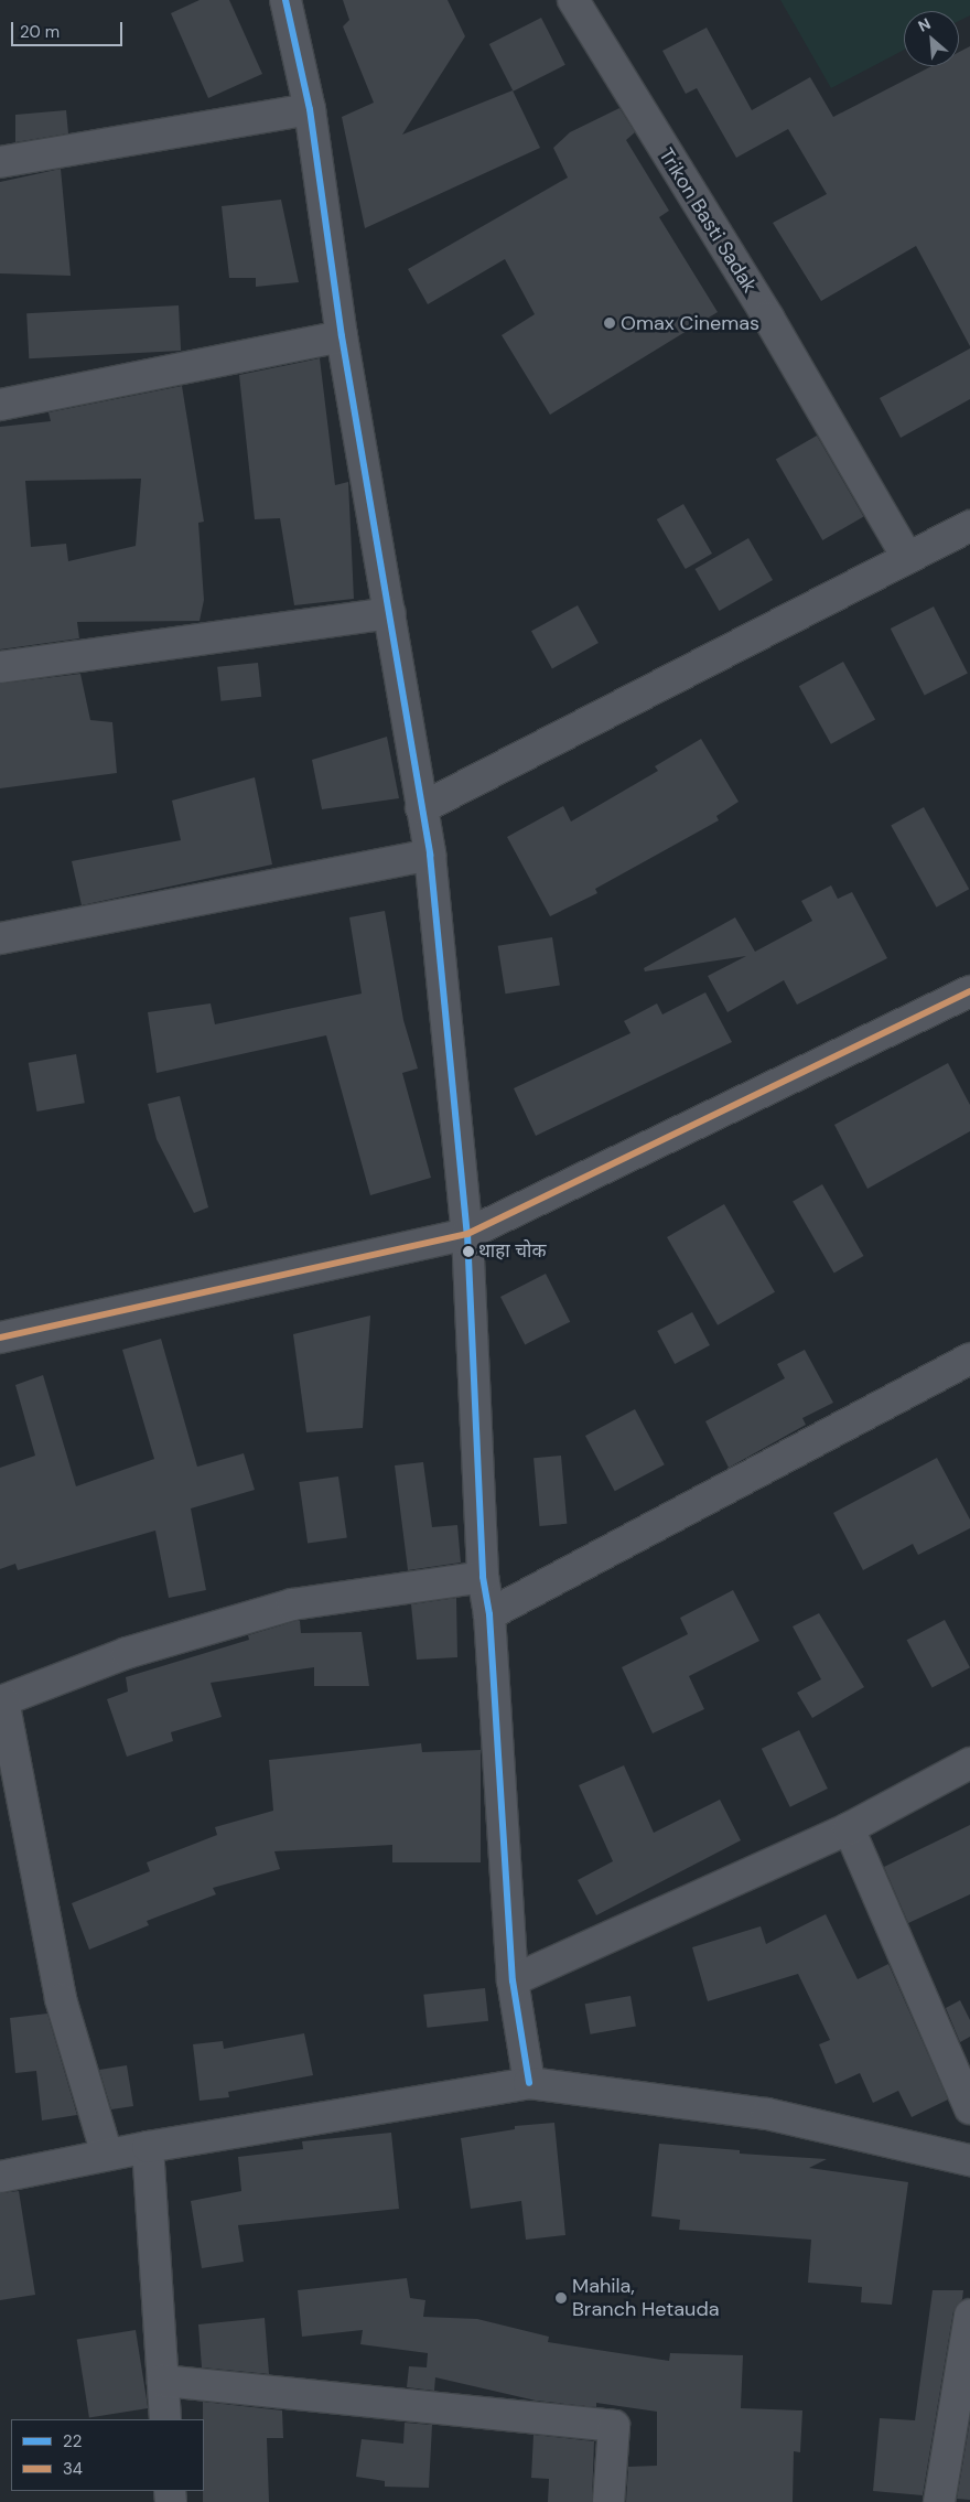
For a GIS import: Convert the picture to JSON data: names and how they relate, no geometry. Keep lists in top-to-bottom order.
{
  "streets": {
    "street": ["Trikon Basti Sadak"]
  },
  "places": ["Omax Cinemas", "थाहा चोक", "Mahila, Branch Hetauda"],
  "lines": ["transit line 22", "transit line 34"],
  "legend": ["22", "34"],
  "scale_bar": "20 m",
  "north": "top left"
}
